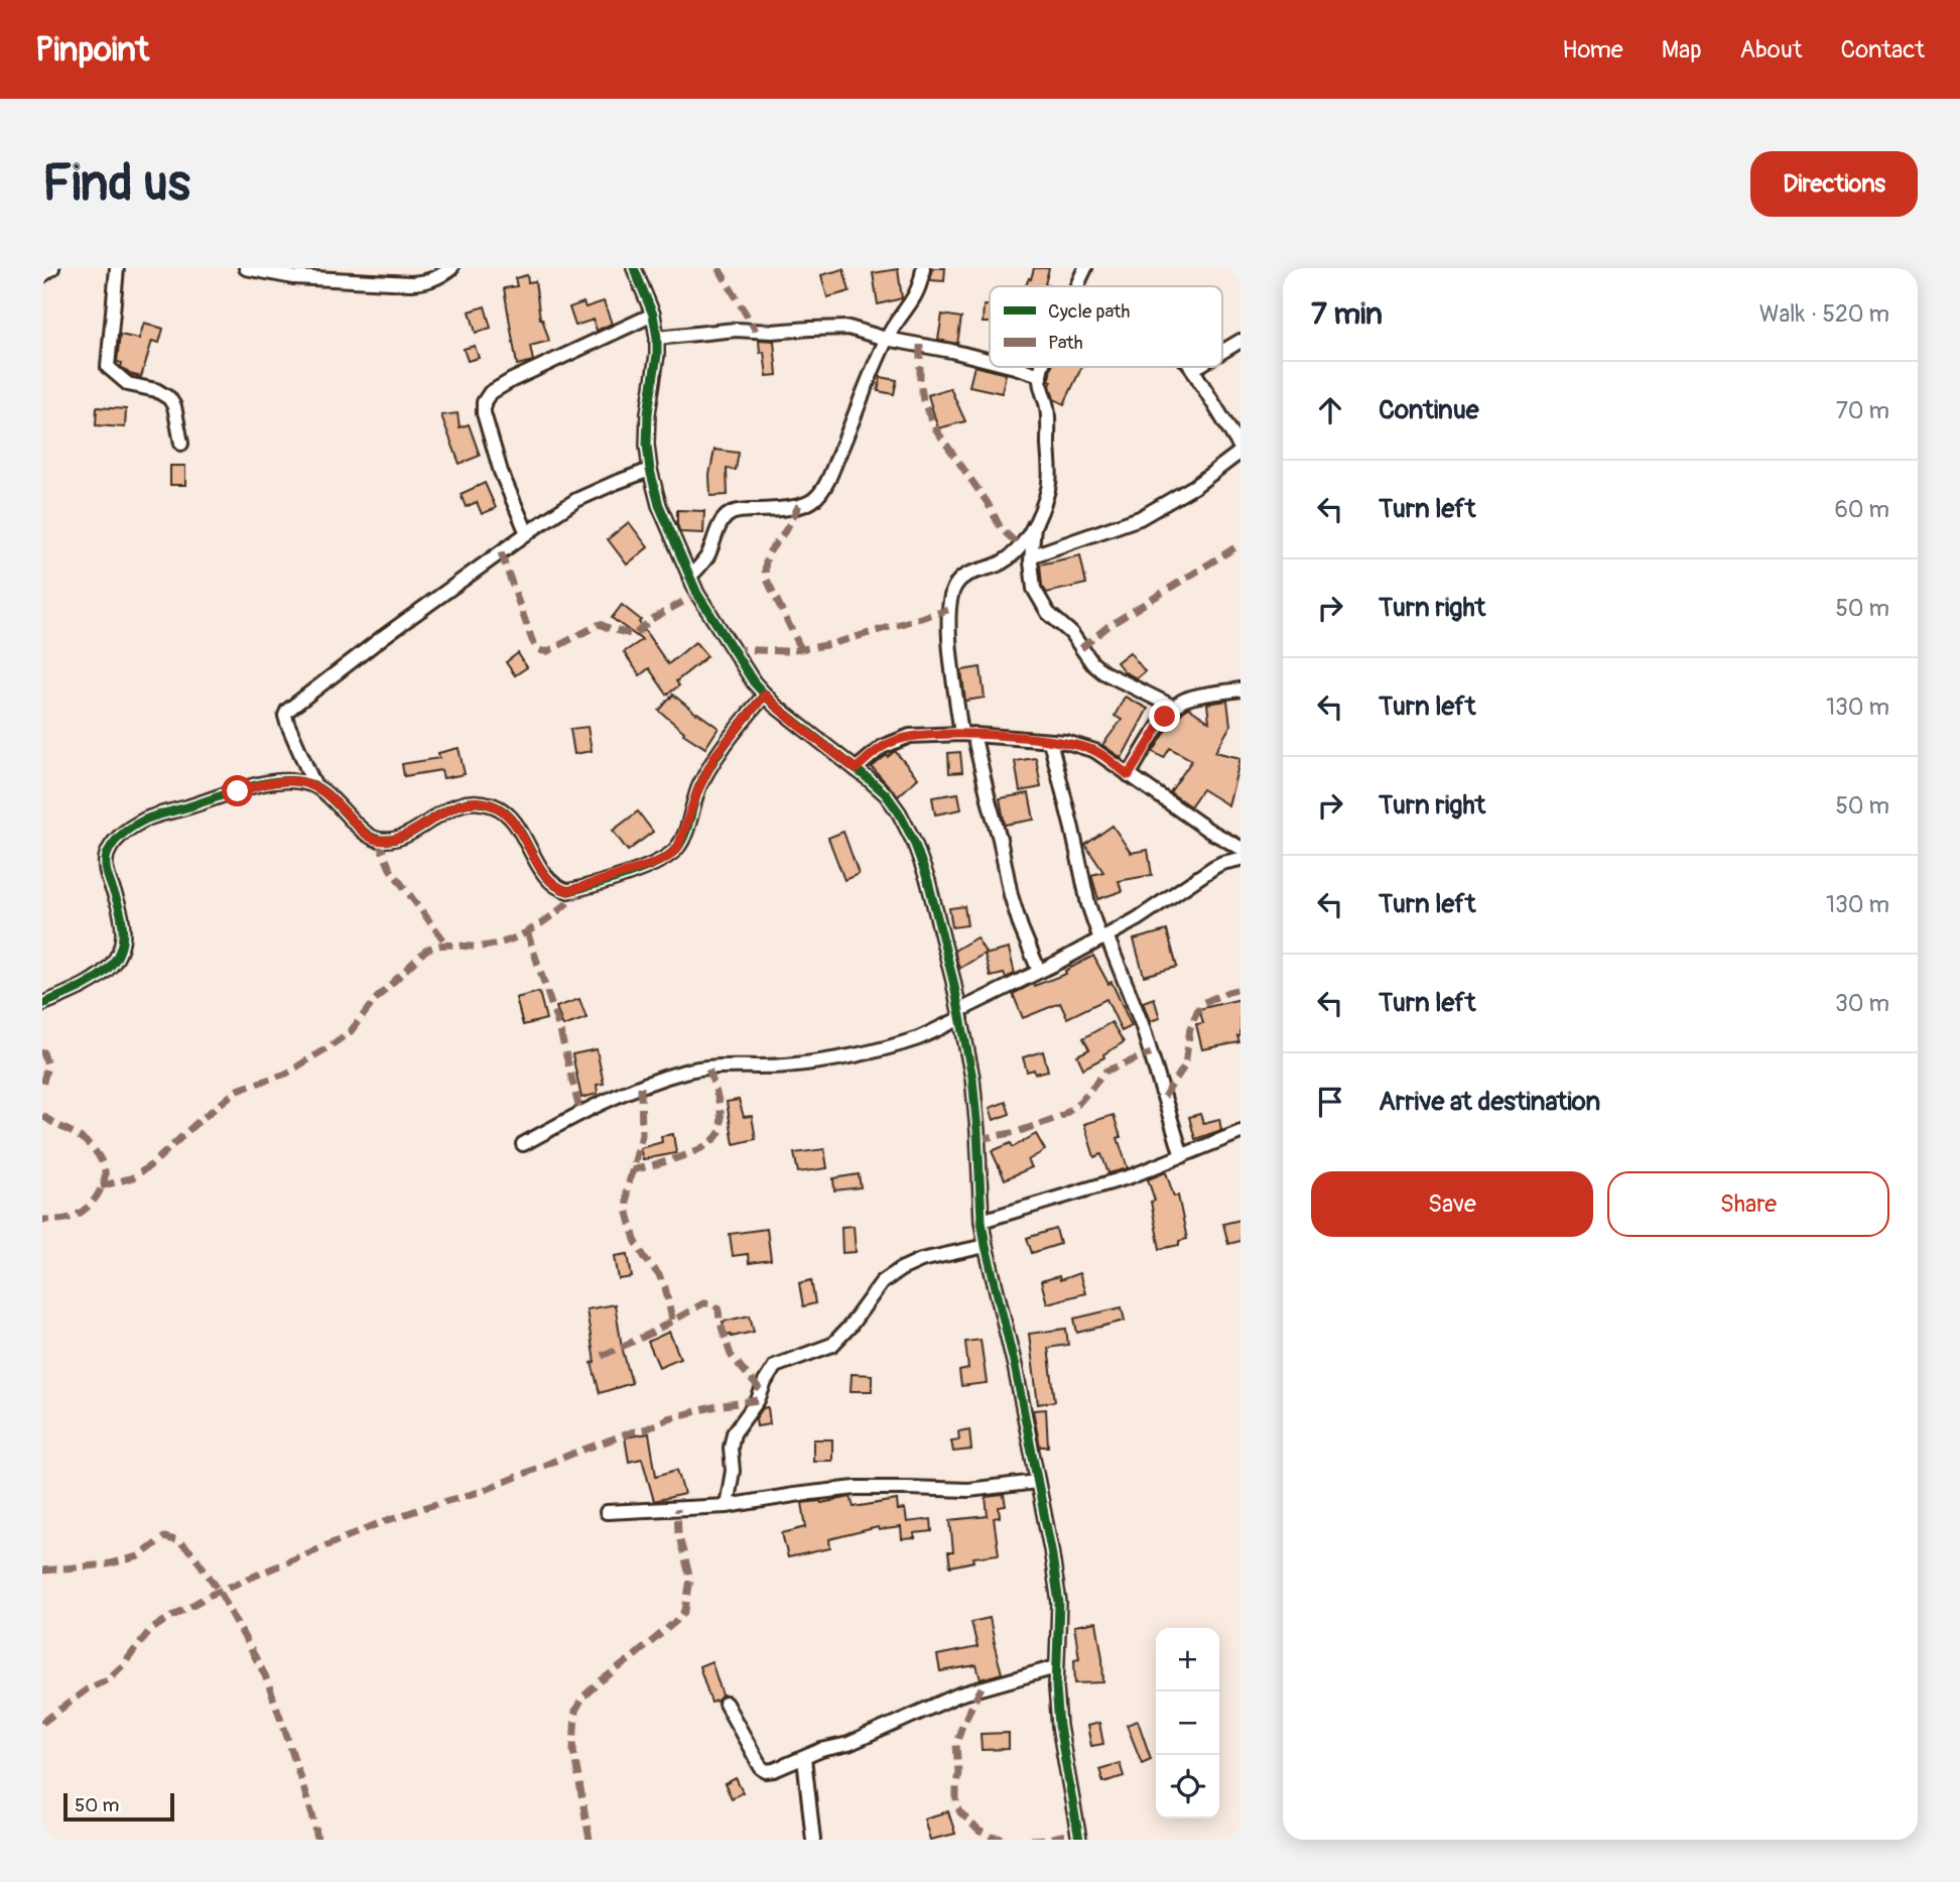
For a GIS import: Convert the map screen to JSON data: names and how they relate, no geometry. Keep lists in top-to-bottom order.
{
  "legend": ["Cycle path", "Path"],
  "scale_bar": "50 m",
  "page": {
    "header": "Pinpoint",
    "nav": [
      "Home",
      "Map",
      "About",
      "Contact"
    ],
    "buttons": [
      "Directions",
      ["Save", "Share"]
    ],
    "title": "Find us",
    "heading": ["7 min", "Walk · 520 m"],
    "list": [
      ["Continue", "70 m"],
      ["Turn left", "60 m"],
      ["Turn right", "50 m"],
      ["Turn left", "130 m"],
      ["Turn right", "50 m"],
      ["Turn left", "130 m"],
      ["Turn left", "30 m"],
      "Arrive at destination"
    ],
    "map_buttons": ["+", "−"],
    "scale": "50 m"
  }
}
